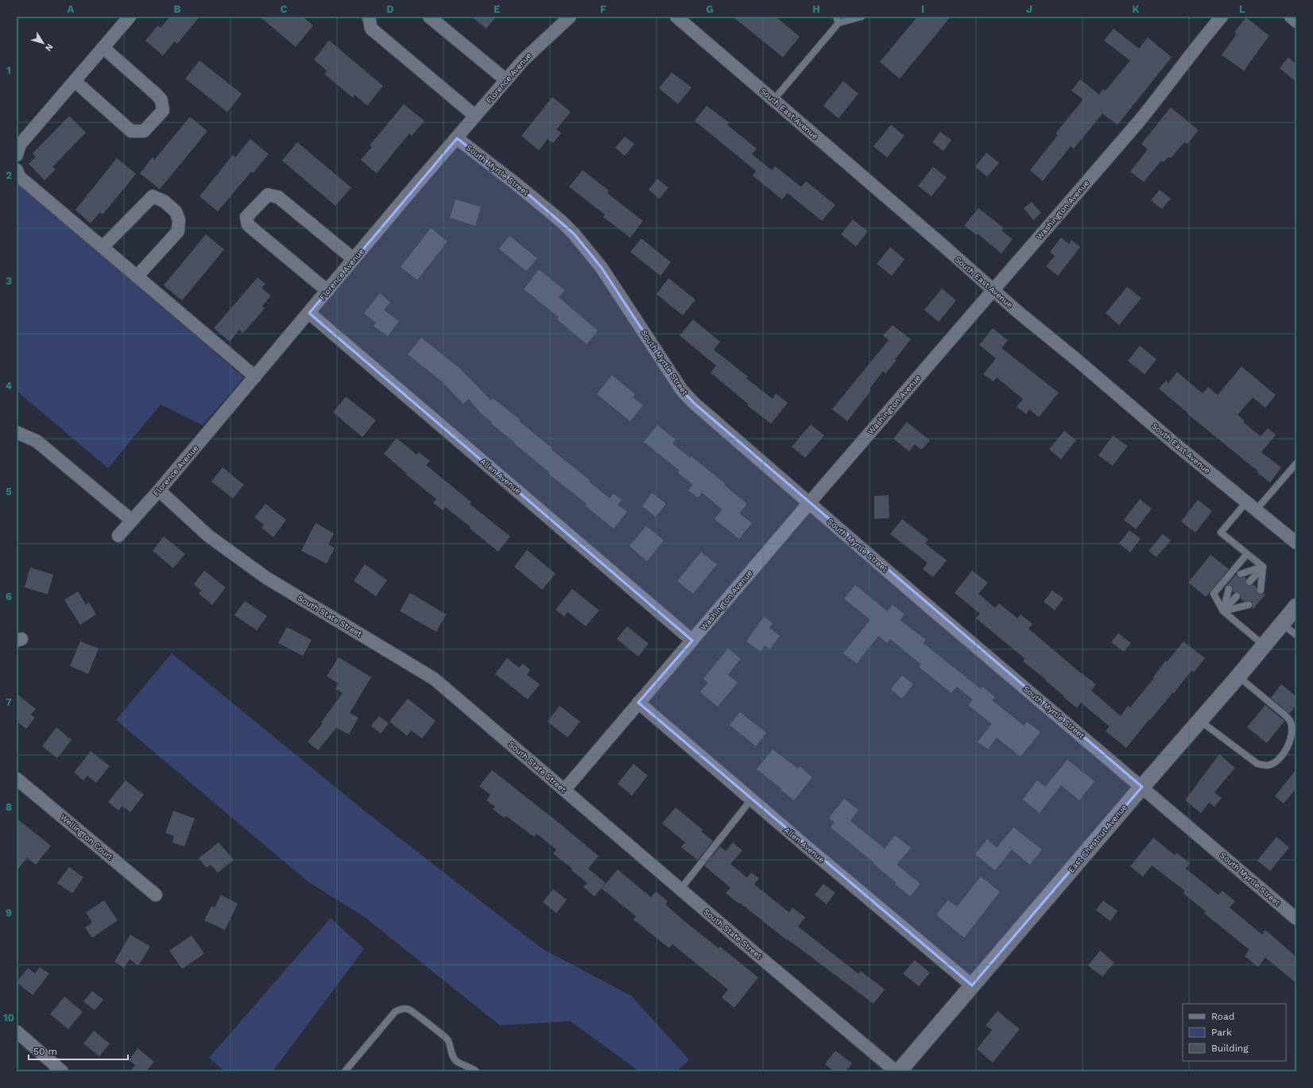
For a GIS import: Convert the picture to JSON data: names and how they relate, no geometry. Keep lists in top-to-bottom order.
{
  "streets": {
    "street": [
      "Florence Avenue",
      "South East Avenue",
      "South Myrtle Street",
      "Washington Avenue",
      "Allen Avenue",
      "South State Street",
      "Wellington Court",
      "East Chestnut Avenue"
    ]
  },
  "crossings": [
    ["Florence Avenue", "South Myrtle Street"],
    ["Florence Avenue", "Allen Avenue"],
    ["Florence Avenue", "South State Street"],
    ["South East Avenue", "Washington Avenue"],
    ["South Myrtle Street", "Washington Avenue"],
    ["South Myrtle Street", "East Chestnut Avenue"],
    ["Washington Avenue", "Allen Avenue"],
    ["Washington Avenue", "South State Street"],
    ["Allen Avenue", "East Chestnut Avenue"]
  ],
  "legend": ["Road", "Park", "Building"],
  "scale_bar": "50 m",
  "north": "bottom right",
  "grid": {
    "columns": [
      "A",
      "B",
      "C",
      "D",
      "E",
      "F",
      "G",
      "H",
      "I",
      "J",
      "K",
      "L"
    ],
    "rows": [
      "1",
      "2",
      "3",
      "4",
      "5",
      "6",
      "7",
      "8",
      "9",
      "10"
    ]
  }
}
